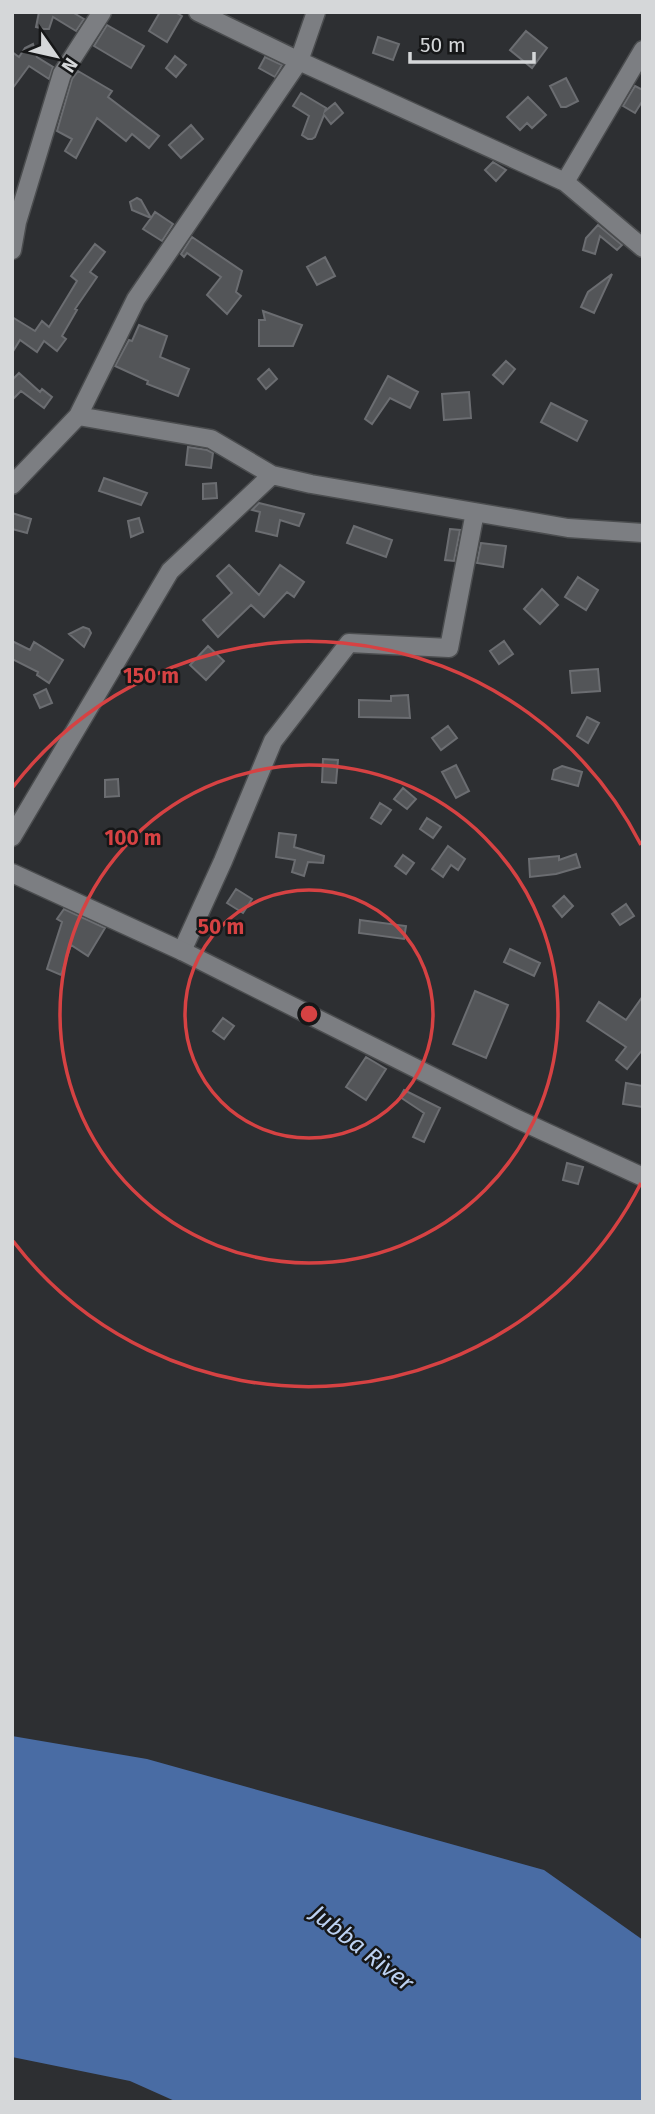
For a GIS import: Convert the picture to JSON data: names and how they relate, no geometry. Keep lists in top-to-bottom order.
{
  "water": ["Jubba River"],
  "scale_bar": "50 m",
  "north": "bottom right",
  "rings": ["150 m", "100 m", "50 m"]
}
